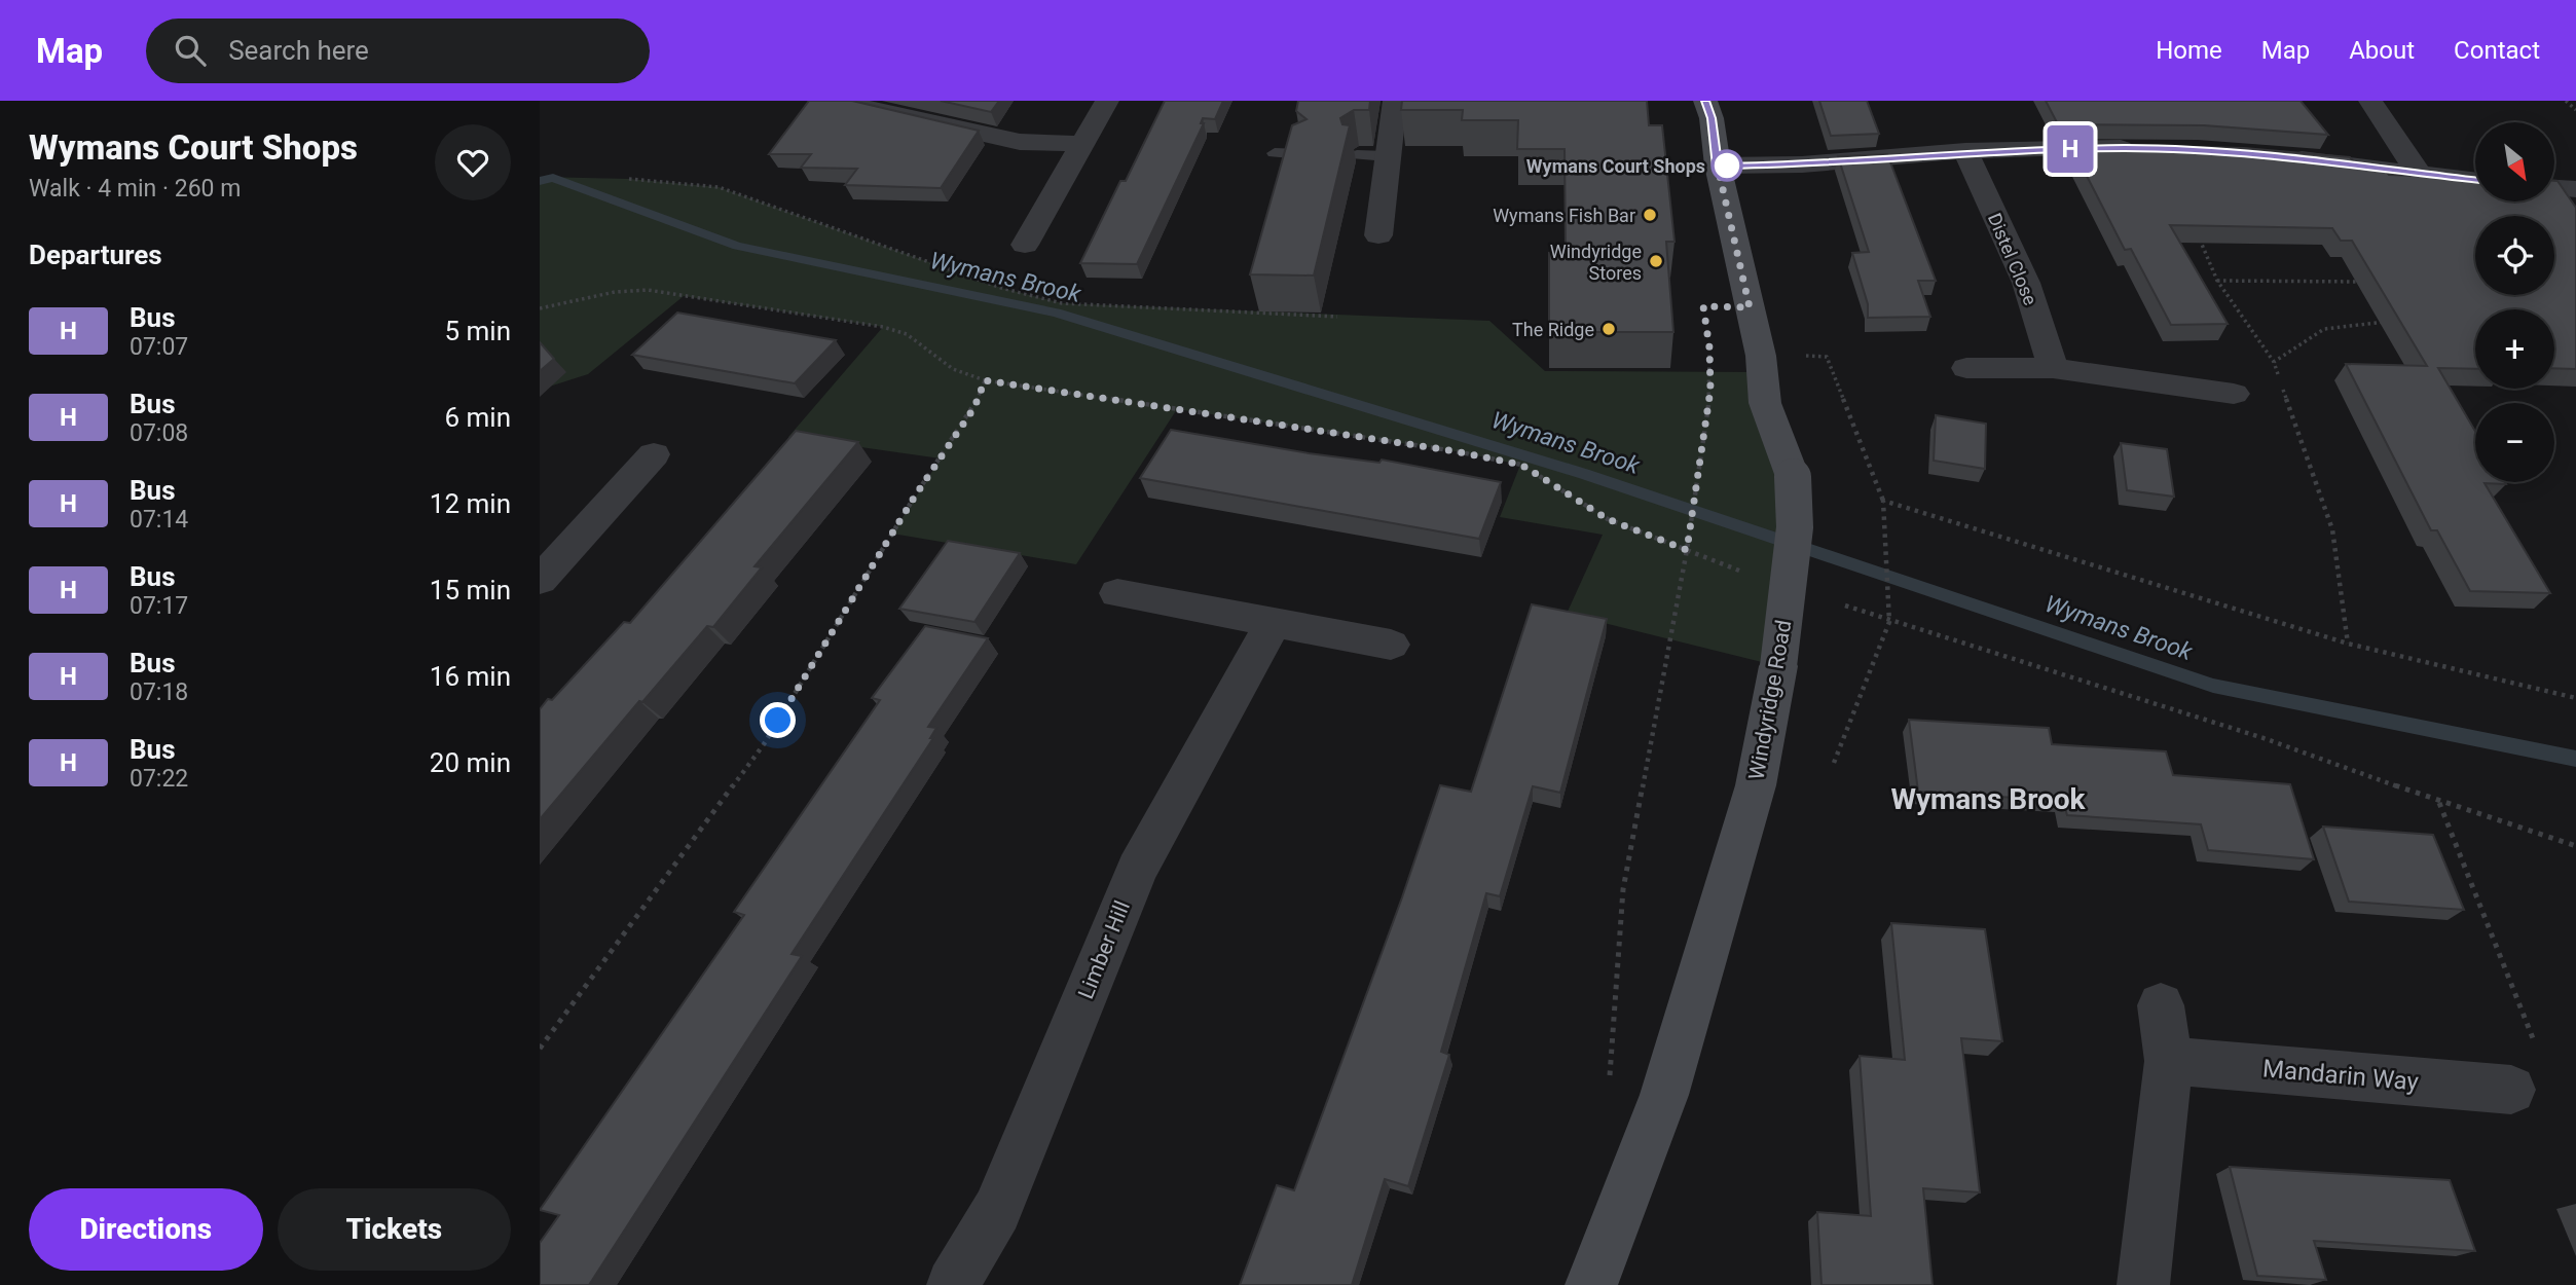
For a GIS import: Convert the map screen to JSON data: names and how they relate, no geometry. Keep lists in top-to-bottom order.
{
  "streets": {
    "street": [
      "Distel Close",
      "Windyridge Road",
      "Limber Hill",
      "Mandarin Way"
    ]
  },
  "districts": ["Wymans Brook"],
  "water": ["Wymans Brook"],
  "places": [
    "Wymans Court Shops",
    "Wymans Fish Bar",
    "Windyridge Stores",
    "The Ridge"
  ],
  "lines": ["bus line H"],
  "north": "bottom right",
  "page": {
    "header": "Map",
    "search": "Search here",
    "nav": [
      "Home",
      "Map",
      "About",
      "Contact"
    ],
    "heading": [
      ["Wymans Court Shops", "Walk · 4 min · 260 m"],
      "Departures"
    ],
    "on_map": "H",
    "map_buttons": ["+", "−"],
    "list": [
      {
        "mark": "H",
        "name": "Bus",
        "note": "07:07",
        "value": "5 min"
      },
      {
        "mark": "H",
        "name": "Bus",
        "note": "07:08",
        "value": "6 min"
      },
      {
        "mark": "H",
        "name": "Bus",
        "note": "07:14",
        "value": "12 min"
      },
      {
        "mark": "H",
        "name": "Bus",
        "note": "07:17",
        "value": "15 min"
      },
      {
        "mark": "H",
        "name": "Bus",
        "note": "07:18",
        "value": "16 min"
      },
      {
        "mark": "H",
        "name": "Bus",
        "note": "07:22",
        "value": "20 min"
      }
    ],
    "buttons": ["Directions", "Tickets"]
  }
}
